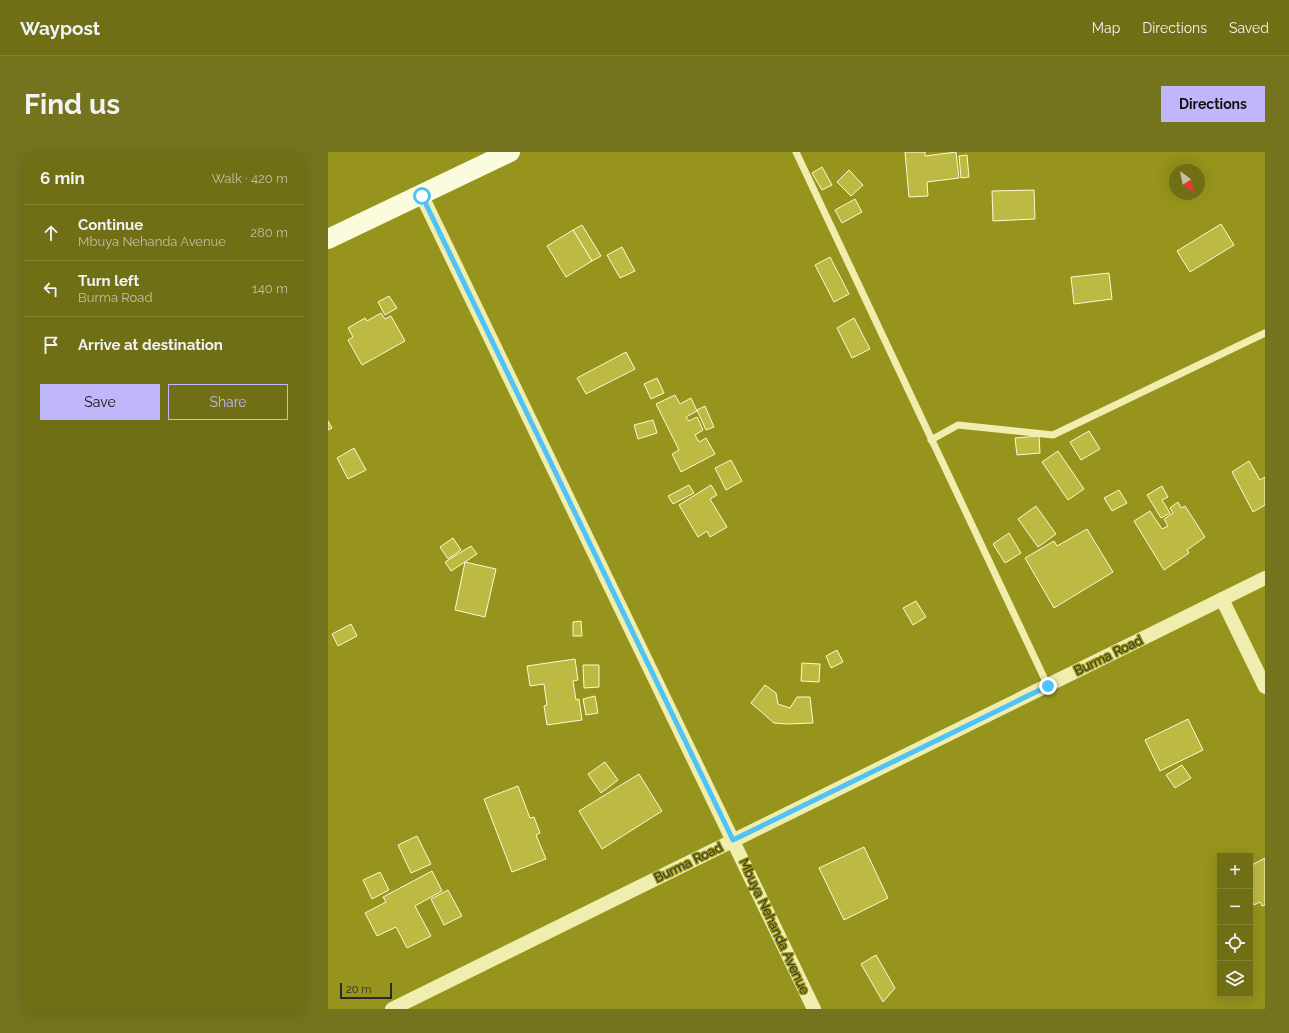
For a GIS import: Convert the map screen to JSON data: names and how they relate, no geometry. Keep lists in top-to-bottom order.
{
  "streets": {
    "street": ["Burma Road", "Mbuya Nehanda Avenue"]
  },
  "crossings": [
    ["Burma Road", "Mbuya Nehanda Avenue"]
  ],
  "scale_bar": "20 m",
  "north": "bottom right",
  "page": {
    "header": "Waypost",
    "nav": ["Map", "Directions", "Saved"],
    "buttons": [
      "Directions",
      ["Save", "Share"]
    ],
    "title": "Find us",
    "heading": ["6 min", "Walk · 420 m"],
    "list": [
      ["Continue", "Mbuya Nehanda Avenue", "280 m"],
      ["Turn left", "Burma Road", "140 m"],
      "Arrive at destination"
    ],
    "map_buttons": ["+", "−"],
    "scale": "20 m"
  }
}
